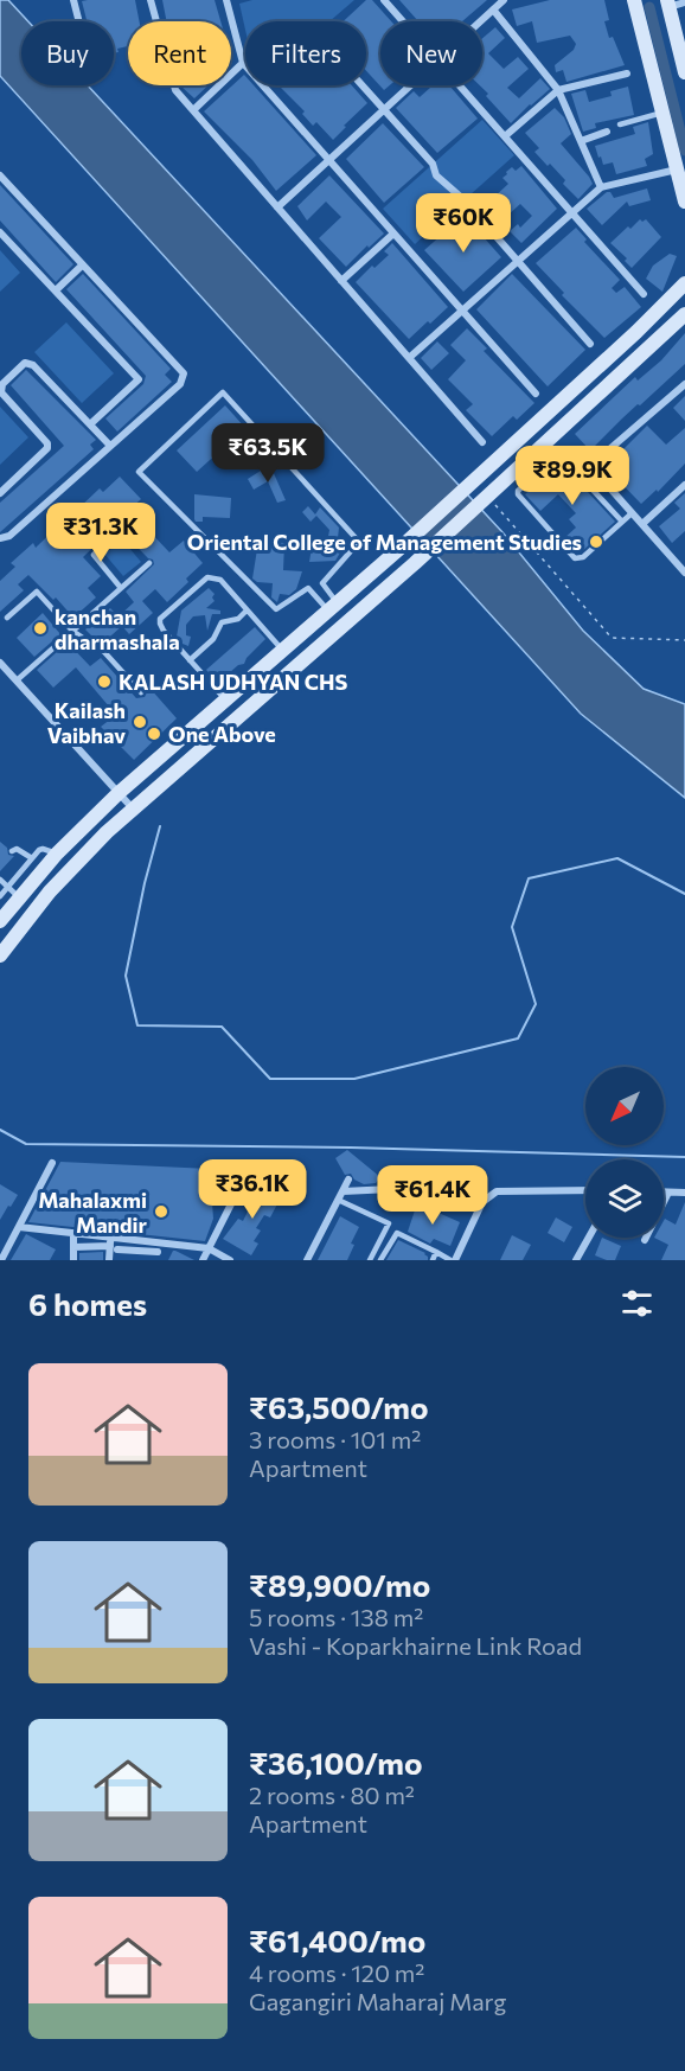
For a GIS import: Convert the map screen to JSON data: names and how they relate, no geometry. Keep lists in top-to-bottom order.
{
  "places": [
    "Oriental College of Management Studies",
    "kanchan dharmashala",
    "KALASH UDHYAN CHS",
    "Kailash Vaibhav",
    "One Above",
    "Mahalaxmi Mandir"
  ],
  "north": "bottom left",
  "page": {
    "chip": [
      "Buy",
      "Rent",
      "Filters",
      "New"
    ],
    "price": [
      "₹60K",
      "₹63.5K",
      "₹89.9K",
      "₹31.3K",
      "₹36.1K",
      "₹61.4K"
    ],
    "heading": "6 homes",
    "list": [
      {
        "name": "₹63,500/mo",
        "note": "3 rooms · 101 m² · Apartment"
      },
      {
        "name": "₹89,900/mo",
        "note": "5 rooms · 138 m² · Vashi - Koparkhairne Link Road"
      },
      {
        "name": "₹36,100/mo",
        "note": "2 rooms · 80 m² · Apartment"
      },
      {
        "name": "₹61,400/mo",
        "note": "4 rooms · 120 m² · Gagangiri Maharaj Marg"
      }
    ]
  }
}
